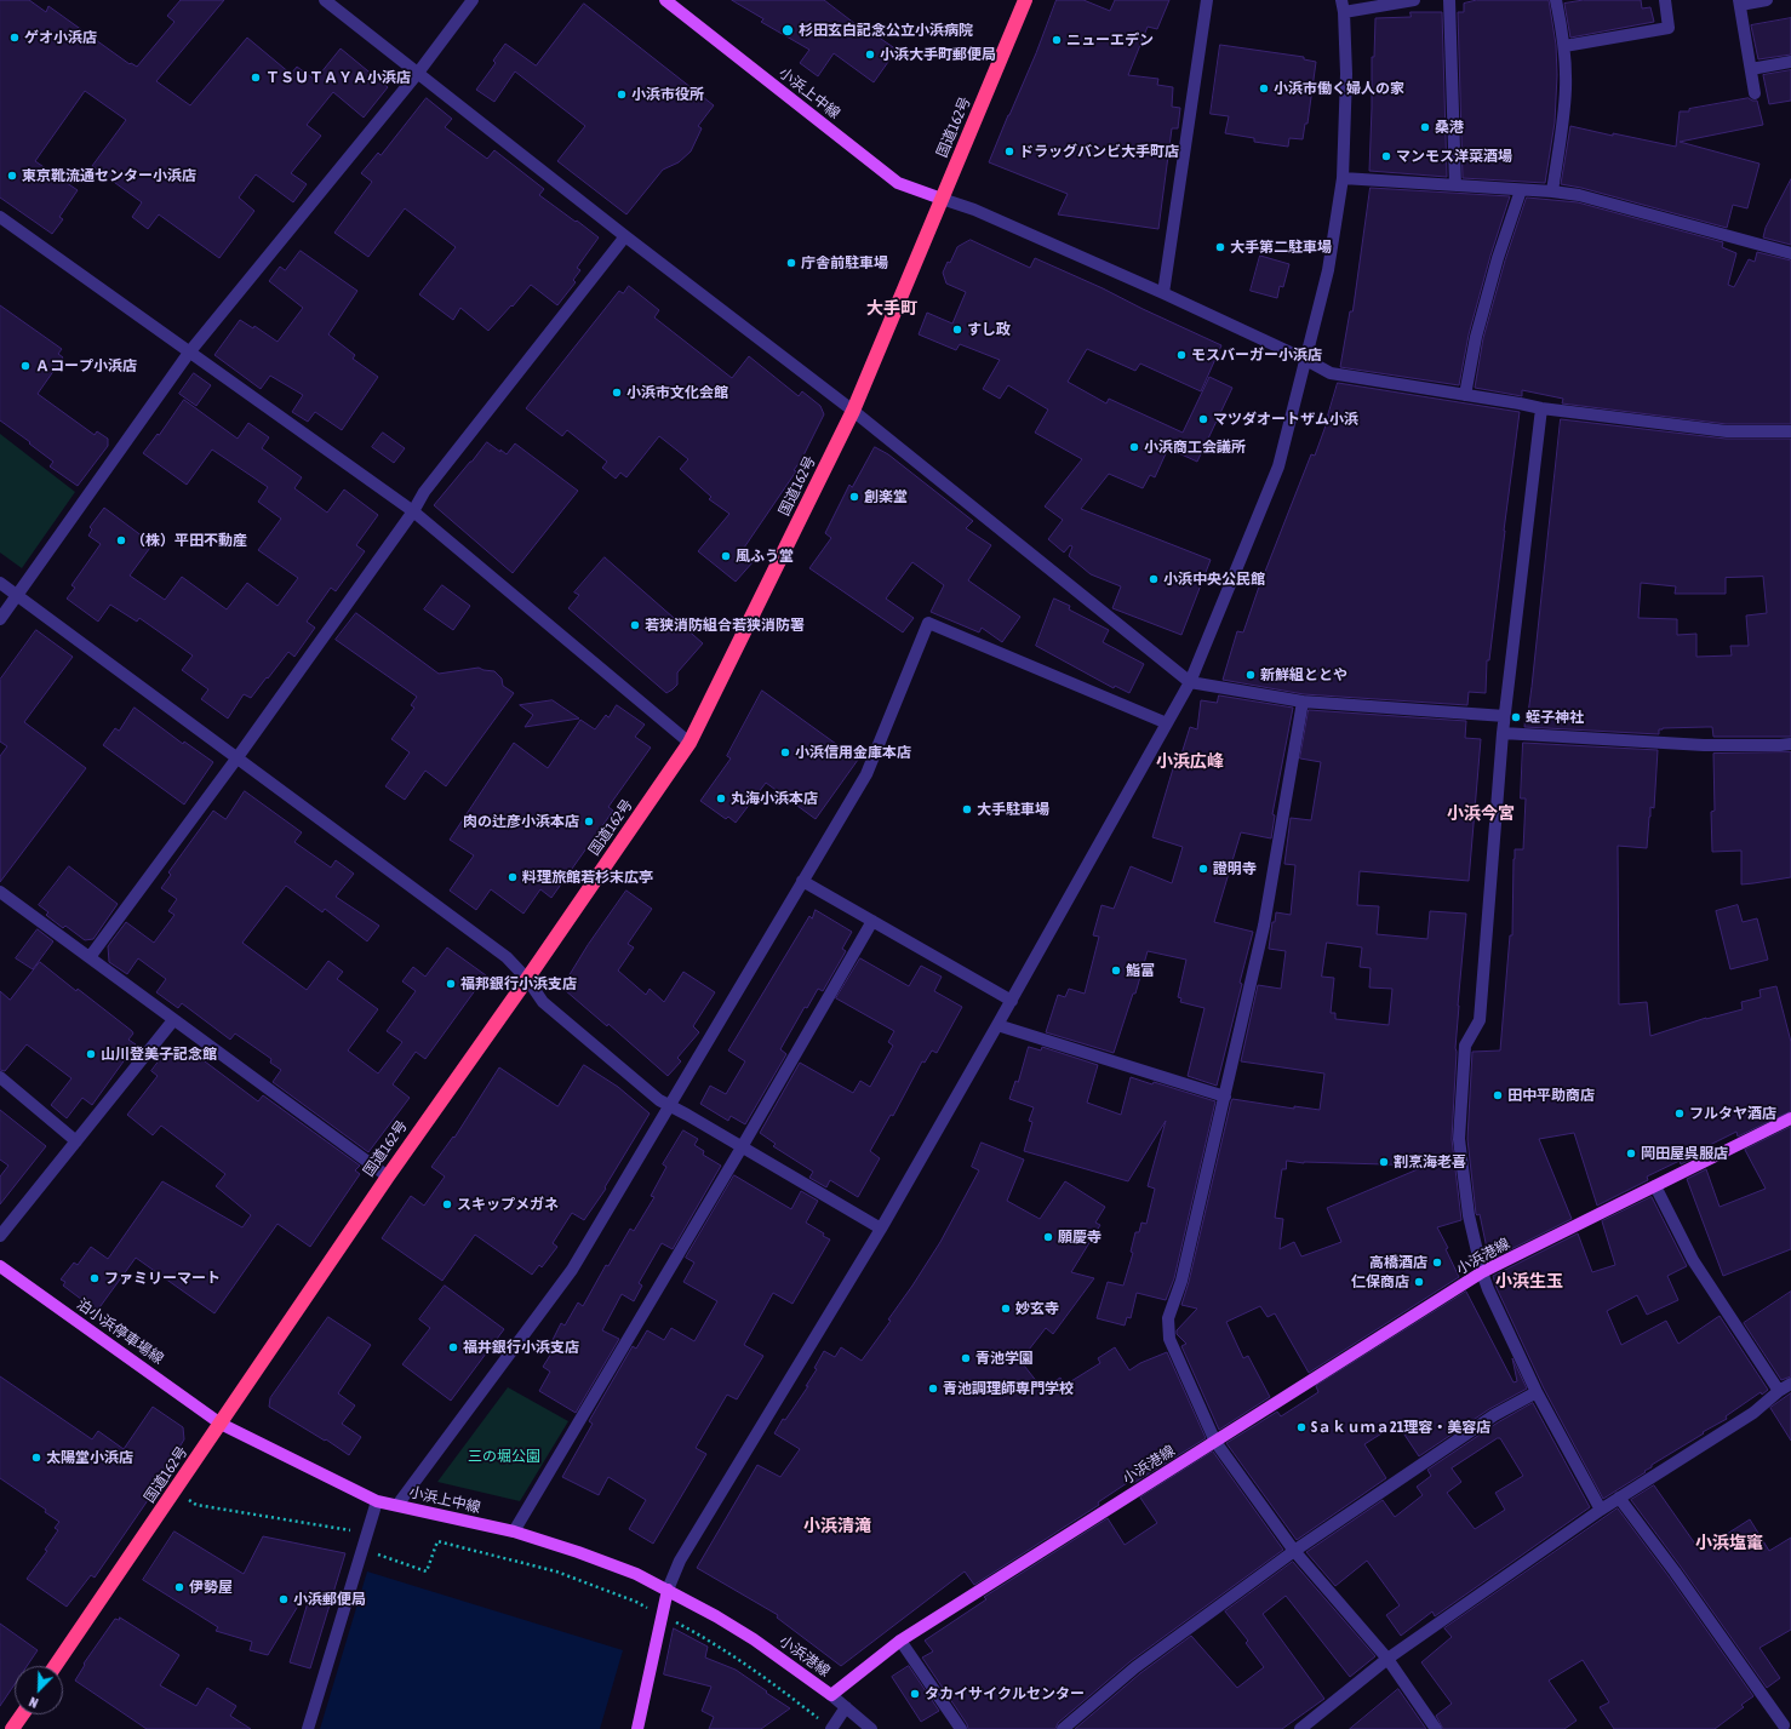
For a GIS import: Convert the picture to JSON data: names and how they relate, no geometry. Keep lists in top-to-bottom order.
{
  "streets": {
    "highway": ["国道162号"],
    "main road": ["小浜上中線", "小浜港線", "泊小浜停車場線"]
  },
  "crossings": [
    ["小浜上中線", "国道162号"],
    ["小浜上中線", "小浜港線"],
    ["小浜上中線", "泊小浜停車場線"],
    ["国道162号", "泊小浜停車場線"]
  ],
  "districts": [
    "大手町",
    "小浜広峰",
    "小浜今宮",
    "小浜生玉",
    "小浜清滝",
    "小浜塩竃"
  ],
  "parks": ["三の堀公園"],
  "places": [
    "杉田玄白記念公立小浜病院",
    "ゲオ小浜店",
    "ニューエデン",
    "小浜大手町郵便局",
    "ＴＳＵＴＡＹＡ小浜店",
    "小浜市働く婦人の家",
    "小浜市役所",
    "桑港",
    "ドラッグバンビ大手町店",
    "マンモス洋菜酒場",
    "東京靴流通センター小浜店",
    "大手第二駐車場",
    "庁舎前駐車場",
    "すし政",
    "モスバーガー小浜店",
    "Ａコープ小浜店",
    "小浜市文化会館",
    "マツダオートザム小浜",
    "小浜商工会議所",
    "創楽堂",
    "（株）平田不動産",
    "風ふう堂",
    "小浜中央公民館",
    "若狭消防組合若狭消防署",
    "新鮮組ととや",
    "蛭子神社",
    "小浜信用金庫本店",
    "丸海小浜本店",
    "大手駐車場",
    "肉の辻彦小浜本店",
    "證明寺",
    "料理旅館若杉末広亭",
    "鮨富",
    "福邦銀行小浜支店",
    "山川登美子記念館",
    "田中平助商店",
    "フルタヤ酒店",
    "岡田屋呉服店",
    "割烹海老喜",
    "スキップメガネ",
    "願慶寺",
    "高橋酒店",
    "ファミリーマート",
    "仁保商店",
    "妙玄寺",
    "福井銀行小浜支店",
    "青池学園",
    "青池調理師専門学校",
    "Sａｋｕｍａ21理容・美容店",
    "太陽堂小浜店",
    "伊勢屋",
    "小浜郵便局",
    "タカイサイクルセンター"
  ],
  "north": "bottom left"
}
